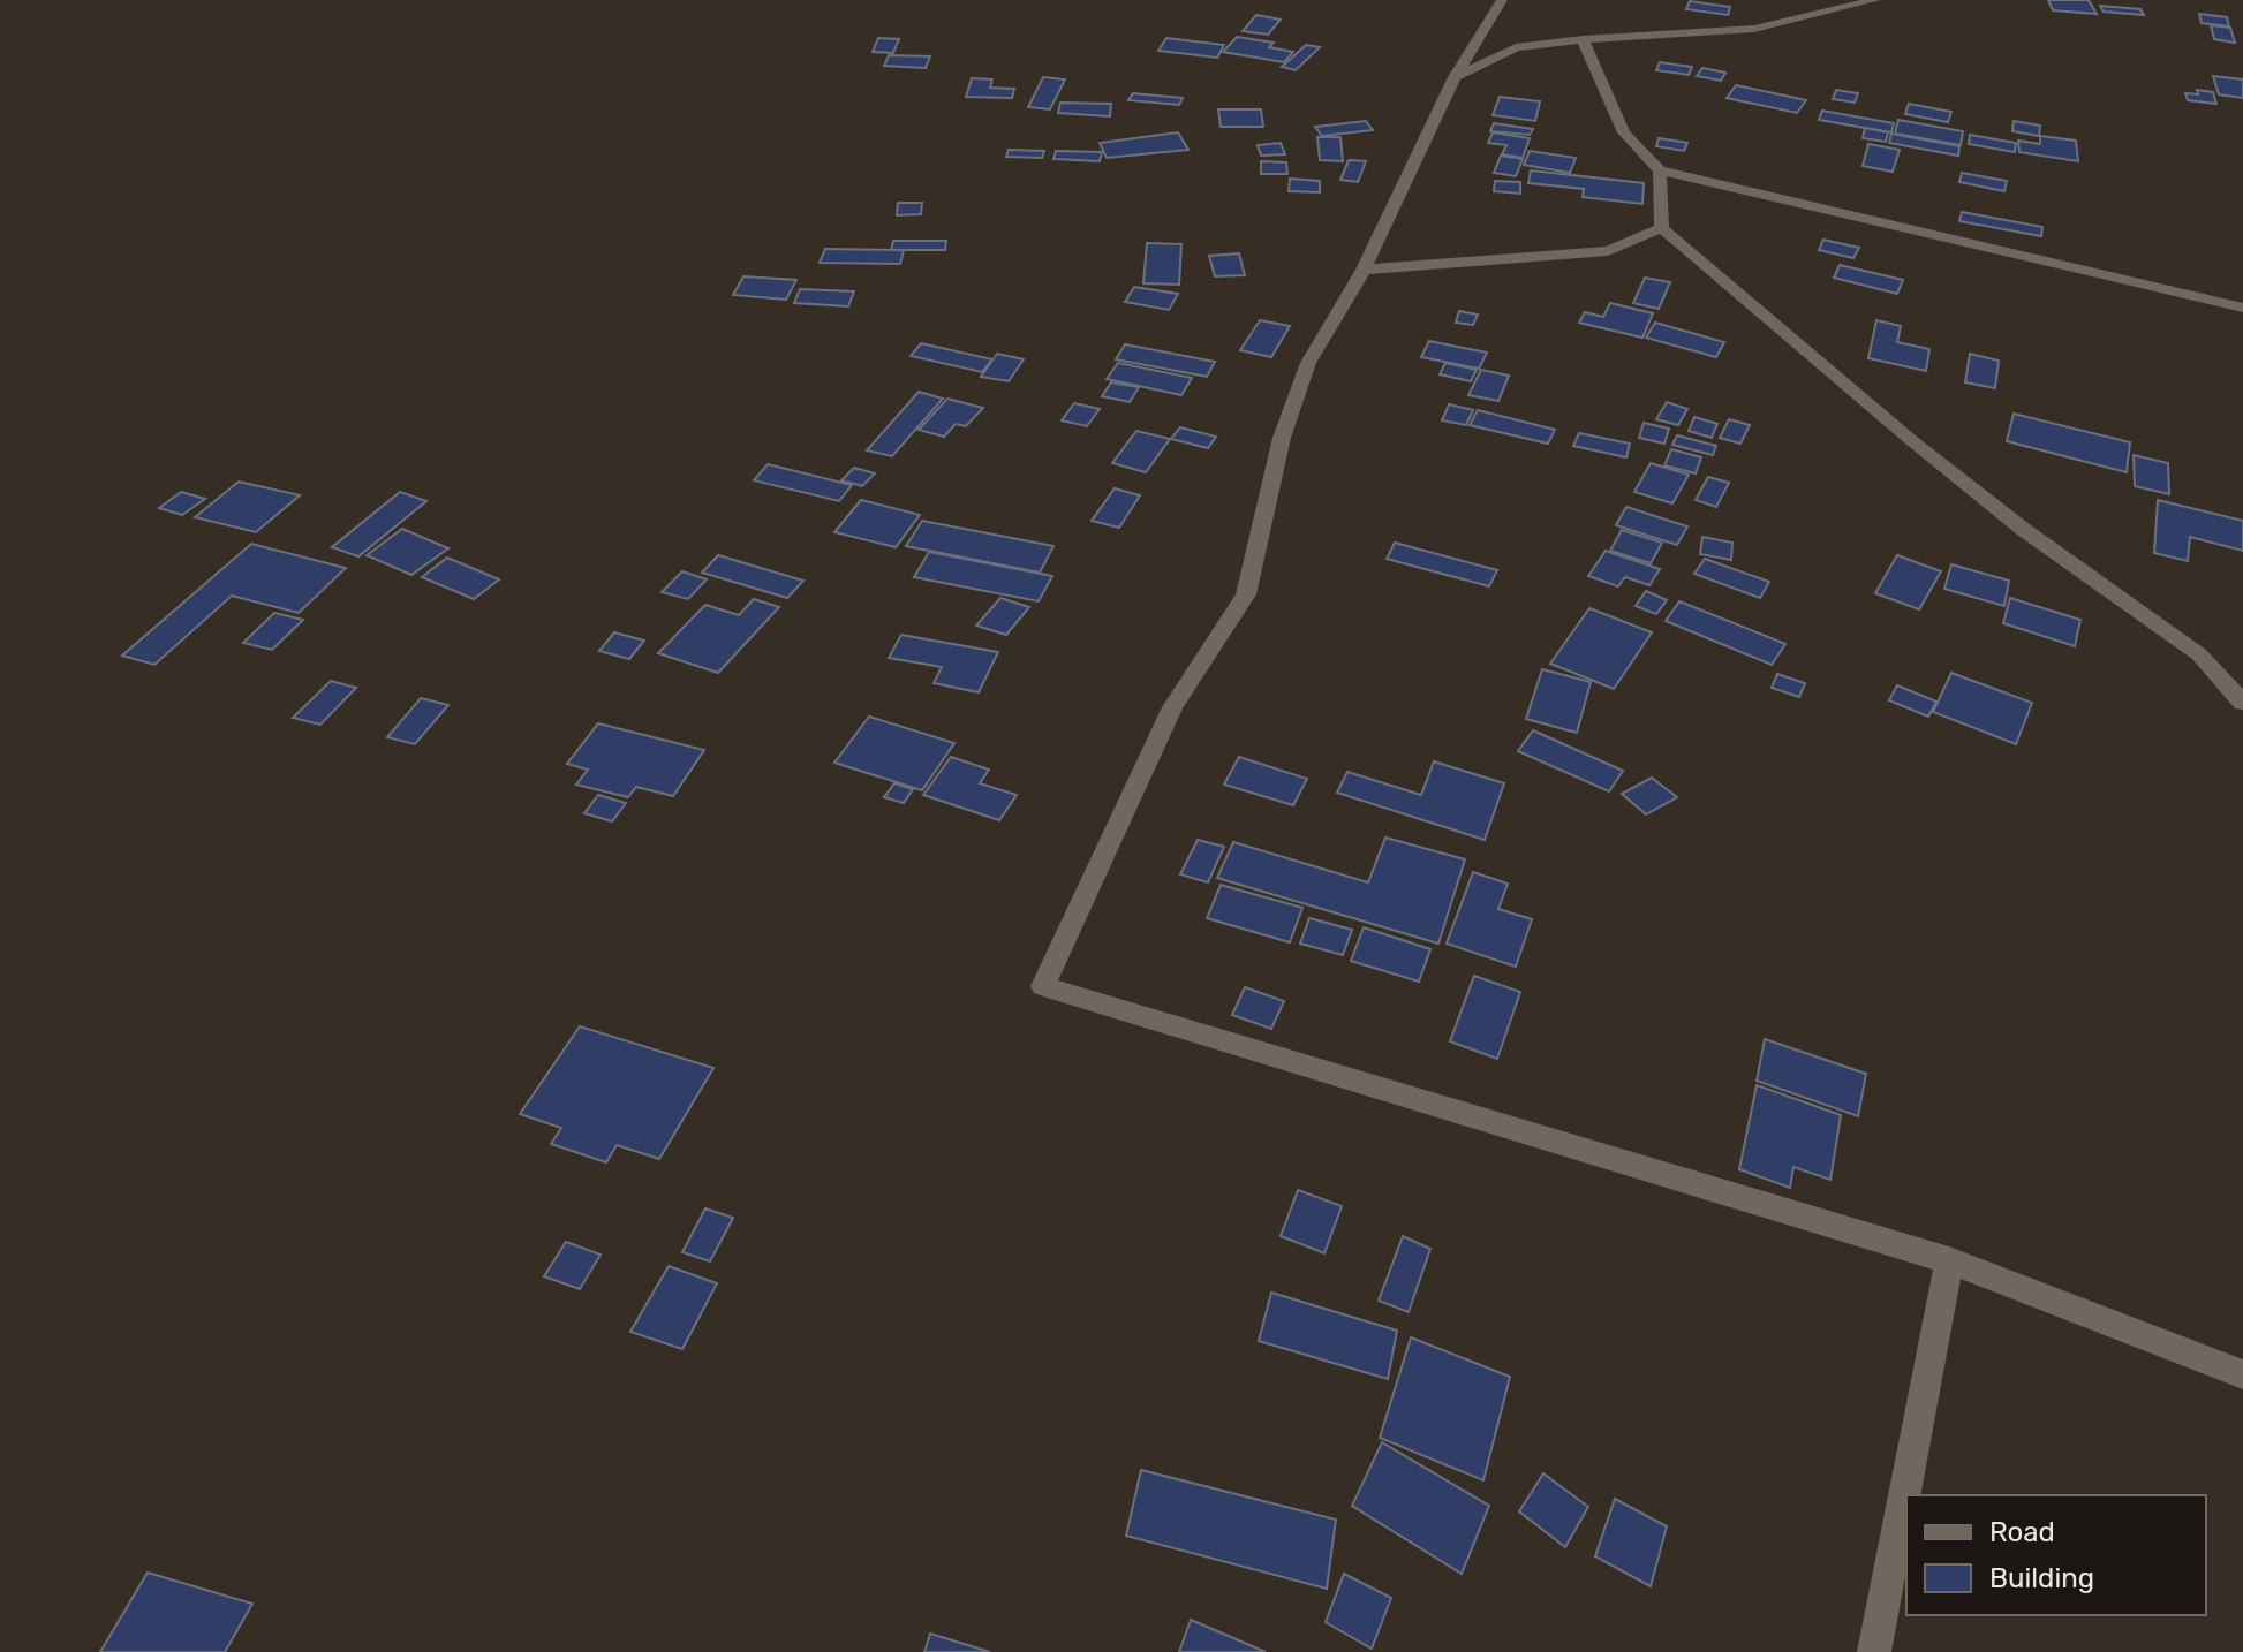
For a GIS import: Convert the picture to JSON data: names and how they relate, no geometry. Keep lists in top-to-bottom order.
{
  "legend": ["Road", "Building"]
}
